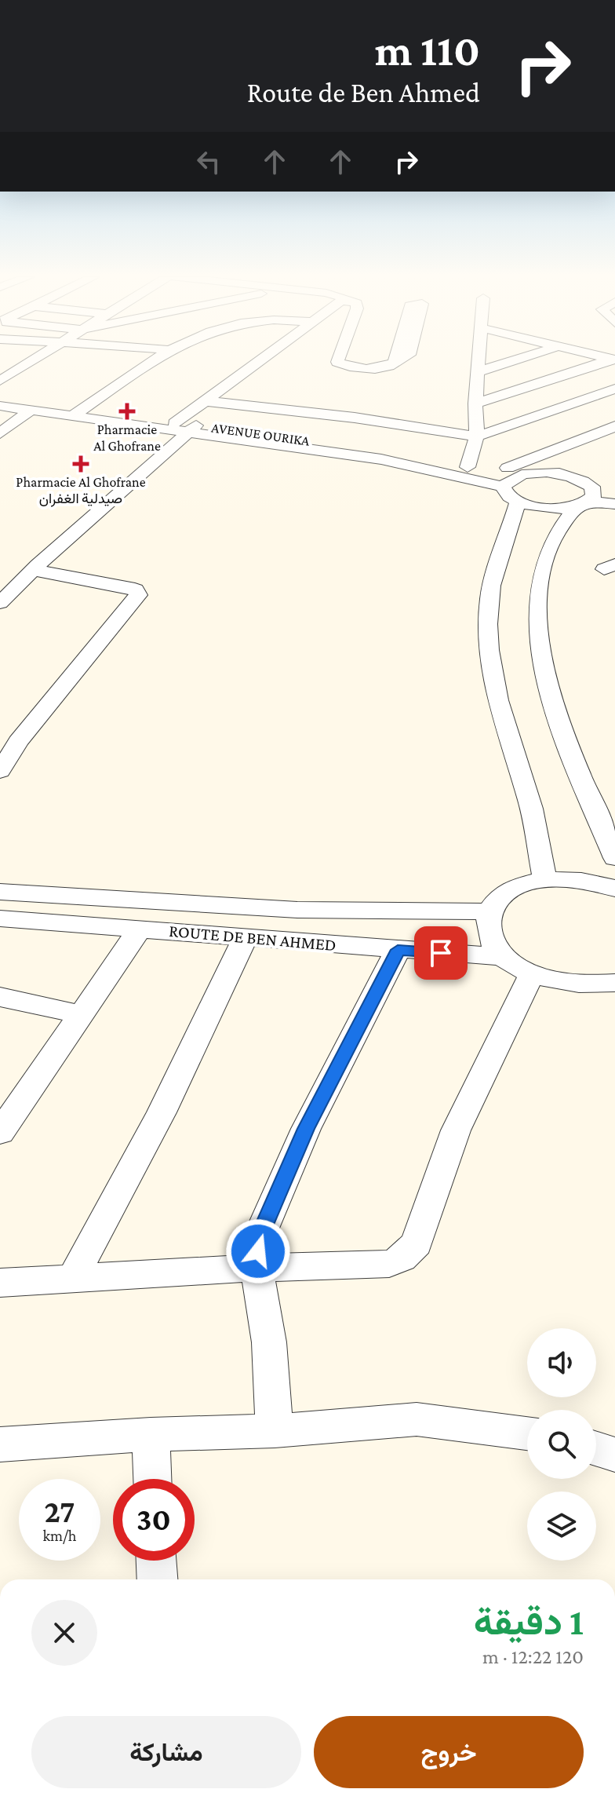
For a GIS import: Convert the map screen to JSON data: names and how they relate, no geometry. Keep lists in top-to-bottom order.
{
  "streets": {
    "street": ["AVENUE OURIKA", "ROUTE DE BEN AHMED"]
  },
  "places": {
    "health": ["Pharmacie Al Ghofrane", "Pharmacie Al Ghofrane صيدلية الغفران"]
  },
  "page": {
    "turn": ["110 m", "Route de Ben Ahmed"],
    "speed": "27 km/h",
    "limit": "30",
    "heading": ["1 دقيقة", "120 m · 12:22"],
    "buttons": ["خروج", "مشاركة"]
  }
}
